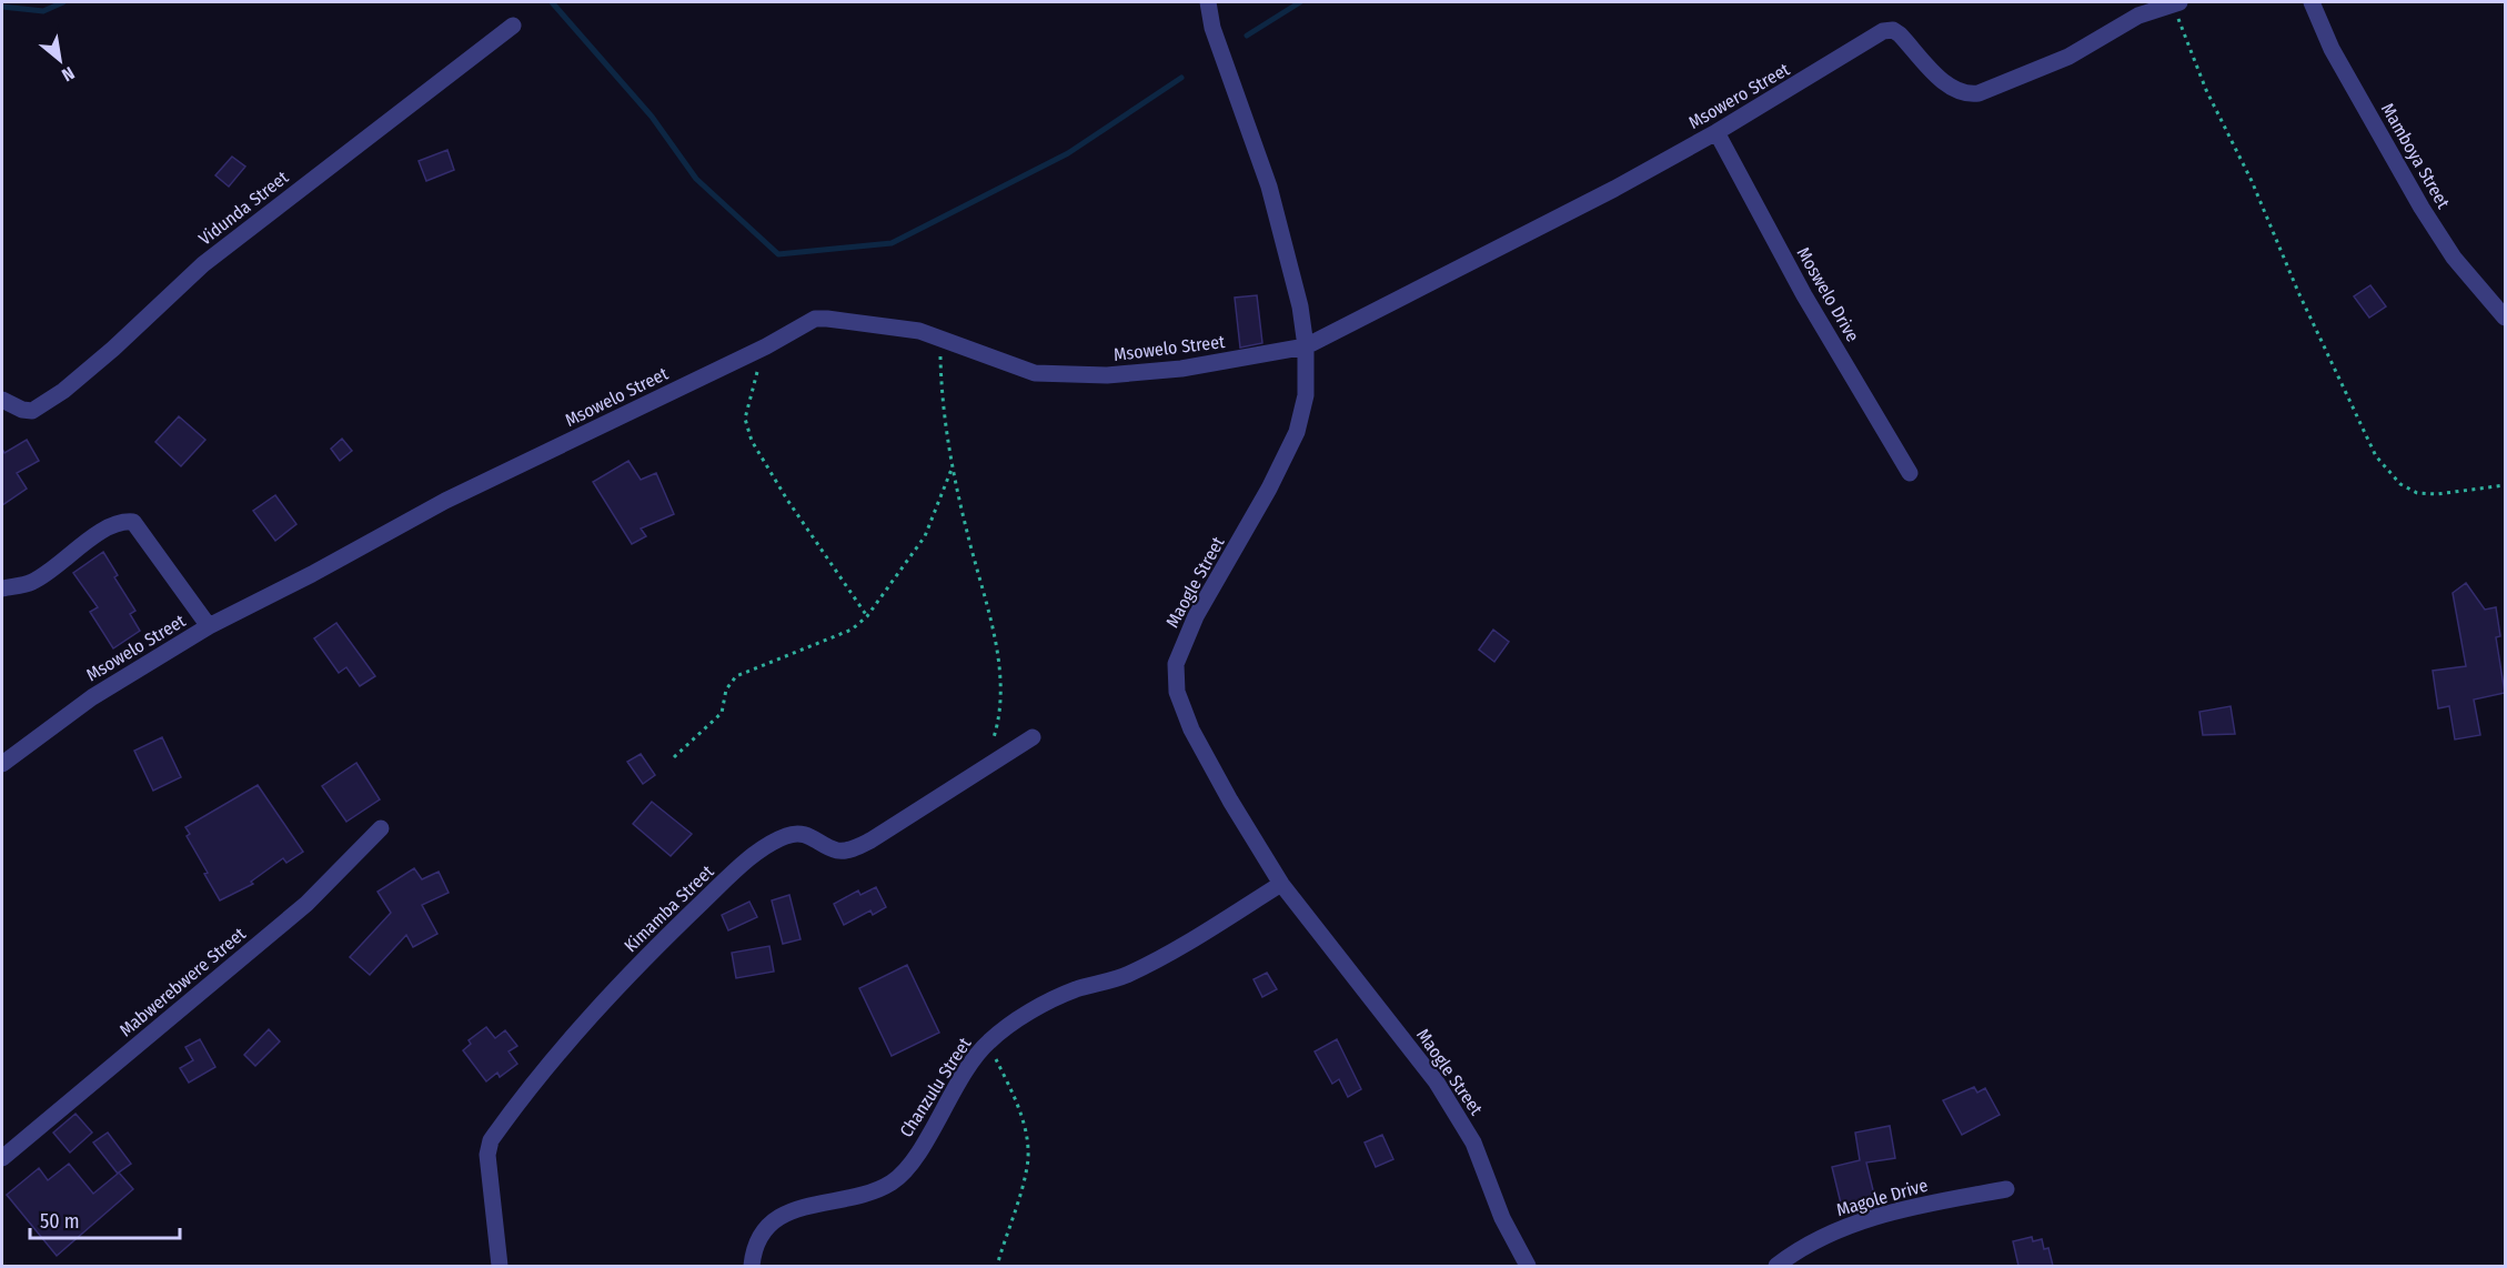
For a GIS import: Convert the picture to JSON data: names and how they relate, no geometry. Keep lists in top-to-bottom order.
{
  "streets": {
    "street": [
      "Msowero Street",
      "Mamboya Street",
      "Vidunda Street",
      "Moswelo Drive",
      "Msowelo Street",
      "Maogle Street",
      "Kimamba Street",
      "Mabwerebwere Street",
      "Chanzulu Street",
      "Magole Drive"
    ]
  },
  "crossings": [
    ["Msowero Street", "Moswelo Drive"],
    ["Msowero Street", "Msowelo Street"],
    ["Msowero Street", "Maogle Street"],
    ["Msowelo Street", "Maogle Street"],
    ["Maogle Street", "Chanzulu Street"]
  ],
  "scale_bar": "50 m",
  "north": "bottom right"
}
